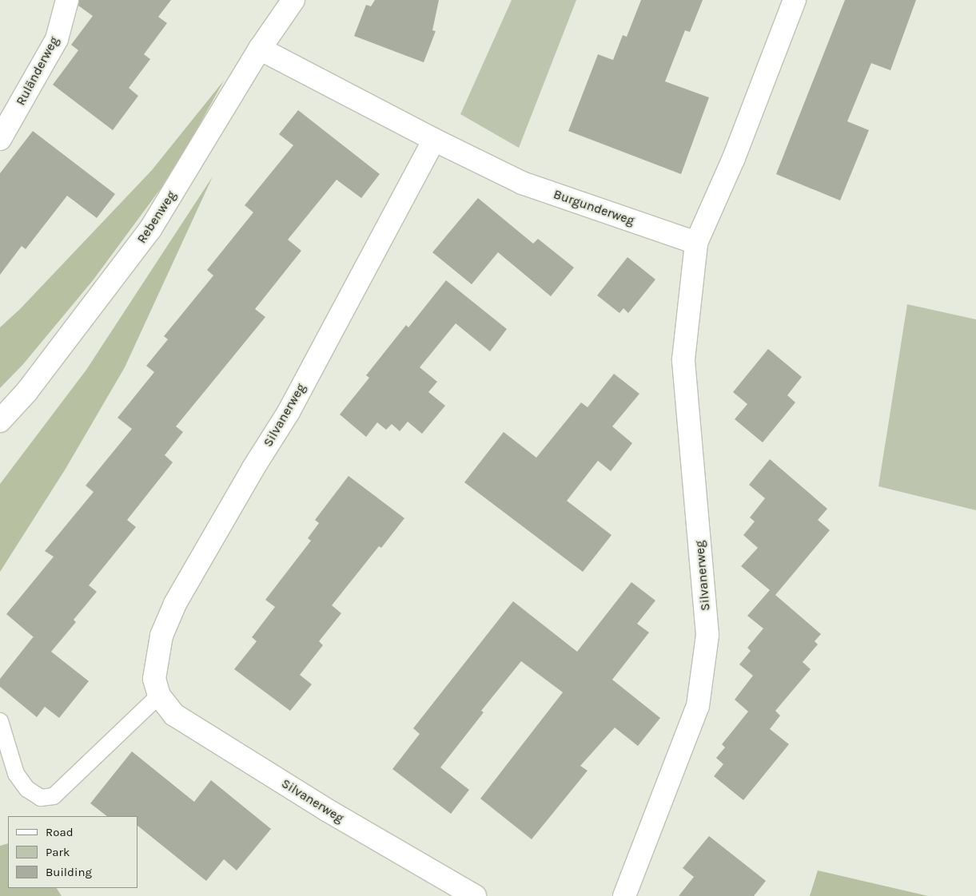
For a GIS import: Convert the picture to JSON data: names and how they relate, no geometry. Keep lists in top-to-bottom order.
{
  "streets": {
    "street": [
      "Ruländerweg",
      "Burgunderweg",
      "Rebenweg",
      "Silvanerweg"
    ]
  },
  "crossings": [
    ["Burgunderweg", "Rebenweg"],
    ["Burgunderweg", "Silvanerweg"]
  ],
  "legend": ["Road", "Park", "Building"]
}
